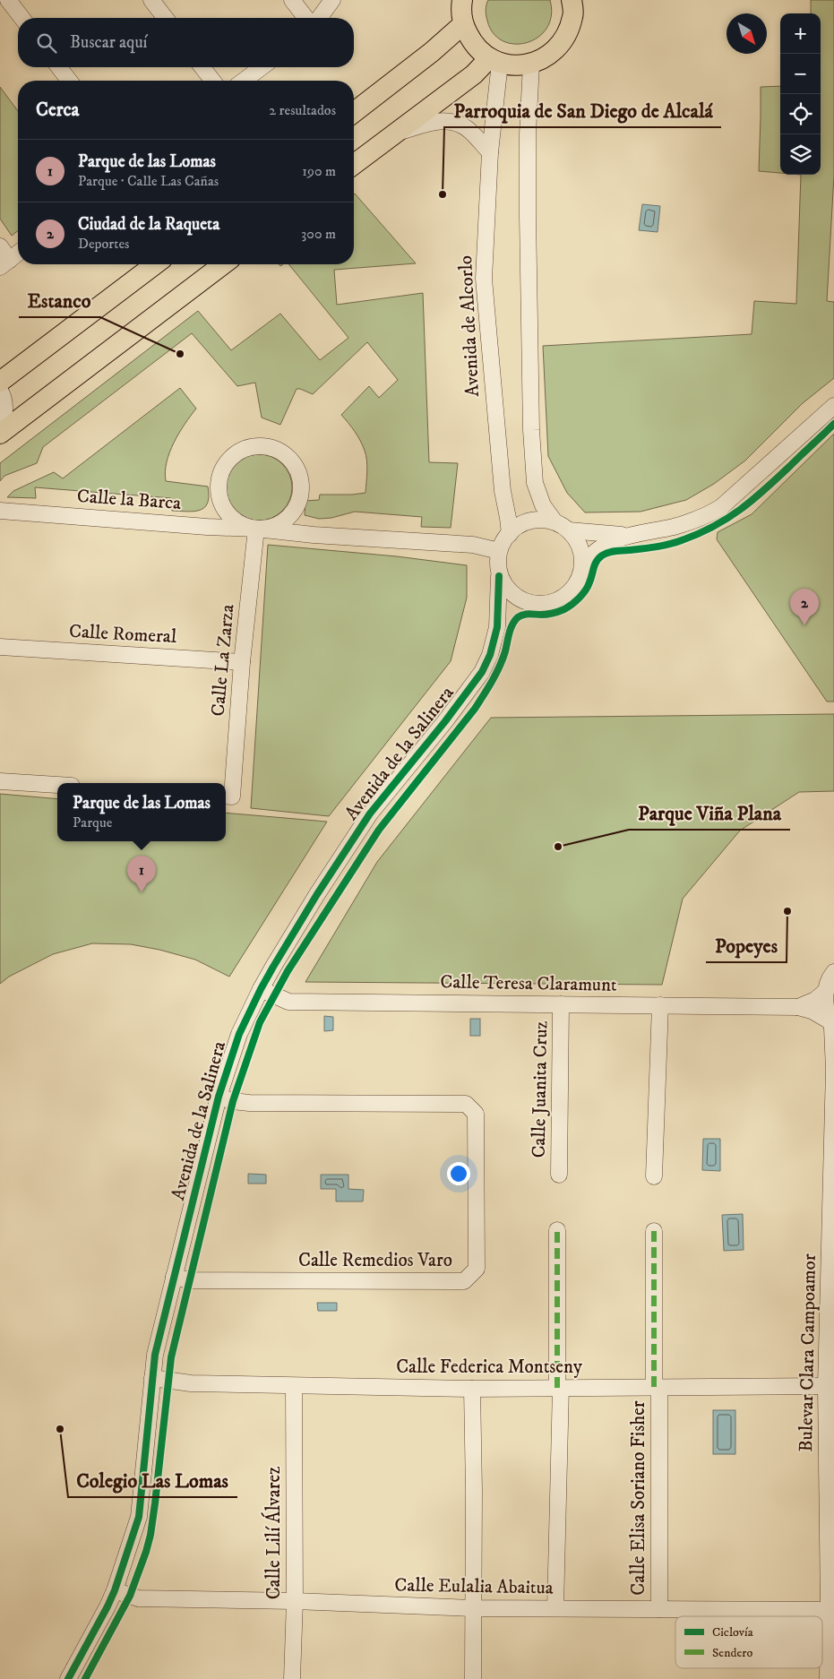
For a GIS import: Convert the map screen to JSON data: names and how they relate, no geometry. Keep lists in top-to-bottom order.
{
  "streets": {
    "street": [
      "Avenida de Alcorlo",
      "Calle la Barca",
      "Calle Romeral",
      "Calle La Zarza",
      "Avenida de la Salinera",
      "Calle Teresa Claramunt",
      "Calle Juanita Cruz",
      "Calle Remedios Varo",
      "Bulevar Clara Campoamor",
      "Calle Federica Montseny",
      "Calle Elisa Soriano Fisher",
      "Calle Lilí Álvarez",
      "Calle Eulalia Abaitua"
    ]
  },
  "crossings": [
    ["Avenida de Alcorlo", "Calle la Barca"],
    ["Avenida de Alcorlo", "Avenida de la Salinera"],
    ["Calle la Barca", "Calle La Zarza"],
    ["Calle la Barca", "Avenida de la Salinera"],
    ["Calle Romeral", "Calle La Zarza"],
    ["Avenida de la Salinera", "Calle Teresa Claramunt"],
    ["Avenida de la Salinera", "Calle Remedios Varo"],
    ["Avenida de la Salinera", "Calle Federica Montseny"],
    ["Avenida de la Salinera", "Calle Eulalia Abaitua"],
    ["Calle Teresa Claramunt", "Calle Juanita Cruz"],
    ["Calle Teresa Claramunt", "Bulevar Clara Campoamor"],
    ["Bulevar Clara Campoamor", "Calle Federica Montseny"],
    ["Bulevar Clara Campoamor", "Calle Eulalia Abaitua"],
    ["Calle Federica Montseny", "Calle Elisa Soriano Fisher"],
    ["Calle Federica Montseny", "Calle Lilí Álvarez"],
    ["Calle Elisa Soriano Fisher", "Calle Eulalia Abaitua"],
    ["Calle Lilí Álvarez", "Calle Eulalia Abaitua"]
  ],
  "places": [
    "Parroquia de San Diego de Alcalá",
    "Estanco",
    "Parque Viña Plana",
    "Popeyes",
    "Colegio Las Lomas"
  ],
  "legend": ["Ciclovía", "Sendero"],
  "north": "bottom right",
  "page": {
    "map_buttons": ["+", "−"],
    "search": "Buscar aquí",
    "heading": ["Cerca", "2 resultados"],
    "list": [
      {
        "mark": "1",
        "name": "Parque de las Lomas",
        "note": "Parque · Calle Las Cañas",
        "value": "190 m"
      },
      {
        "mark": "2",
        "name": "Ciudad de la Raqueta",
        "note": "Deportes",
        "value": "300 m"
      }
    ],
    "pins": ["2", "1"],
    "popup": ["Parque de las Lomas", "Parque"]
  }
}
